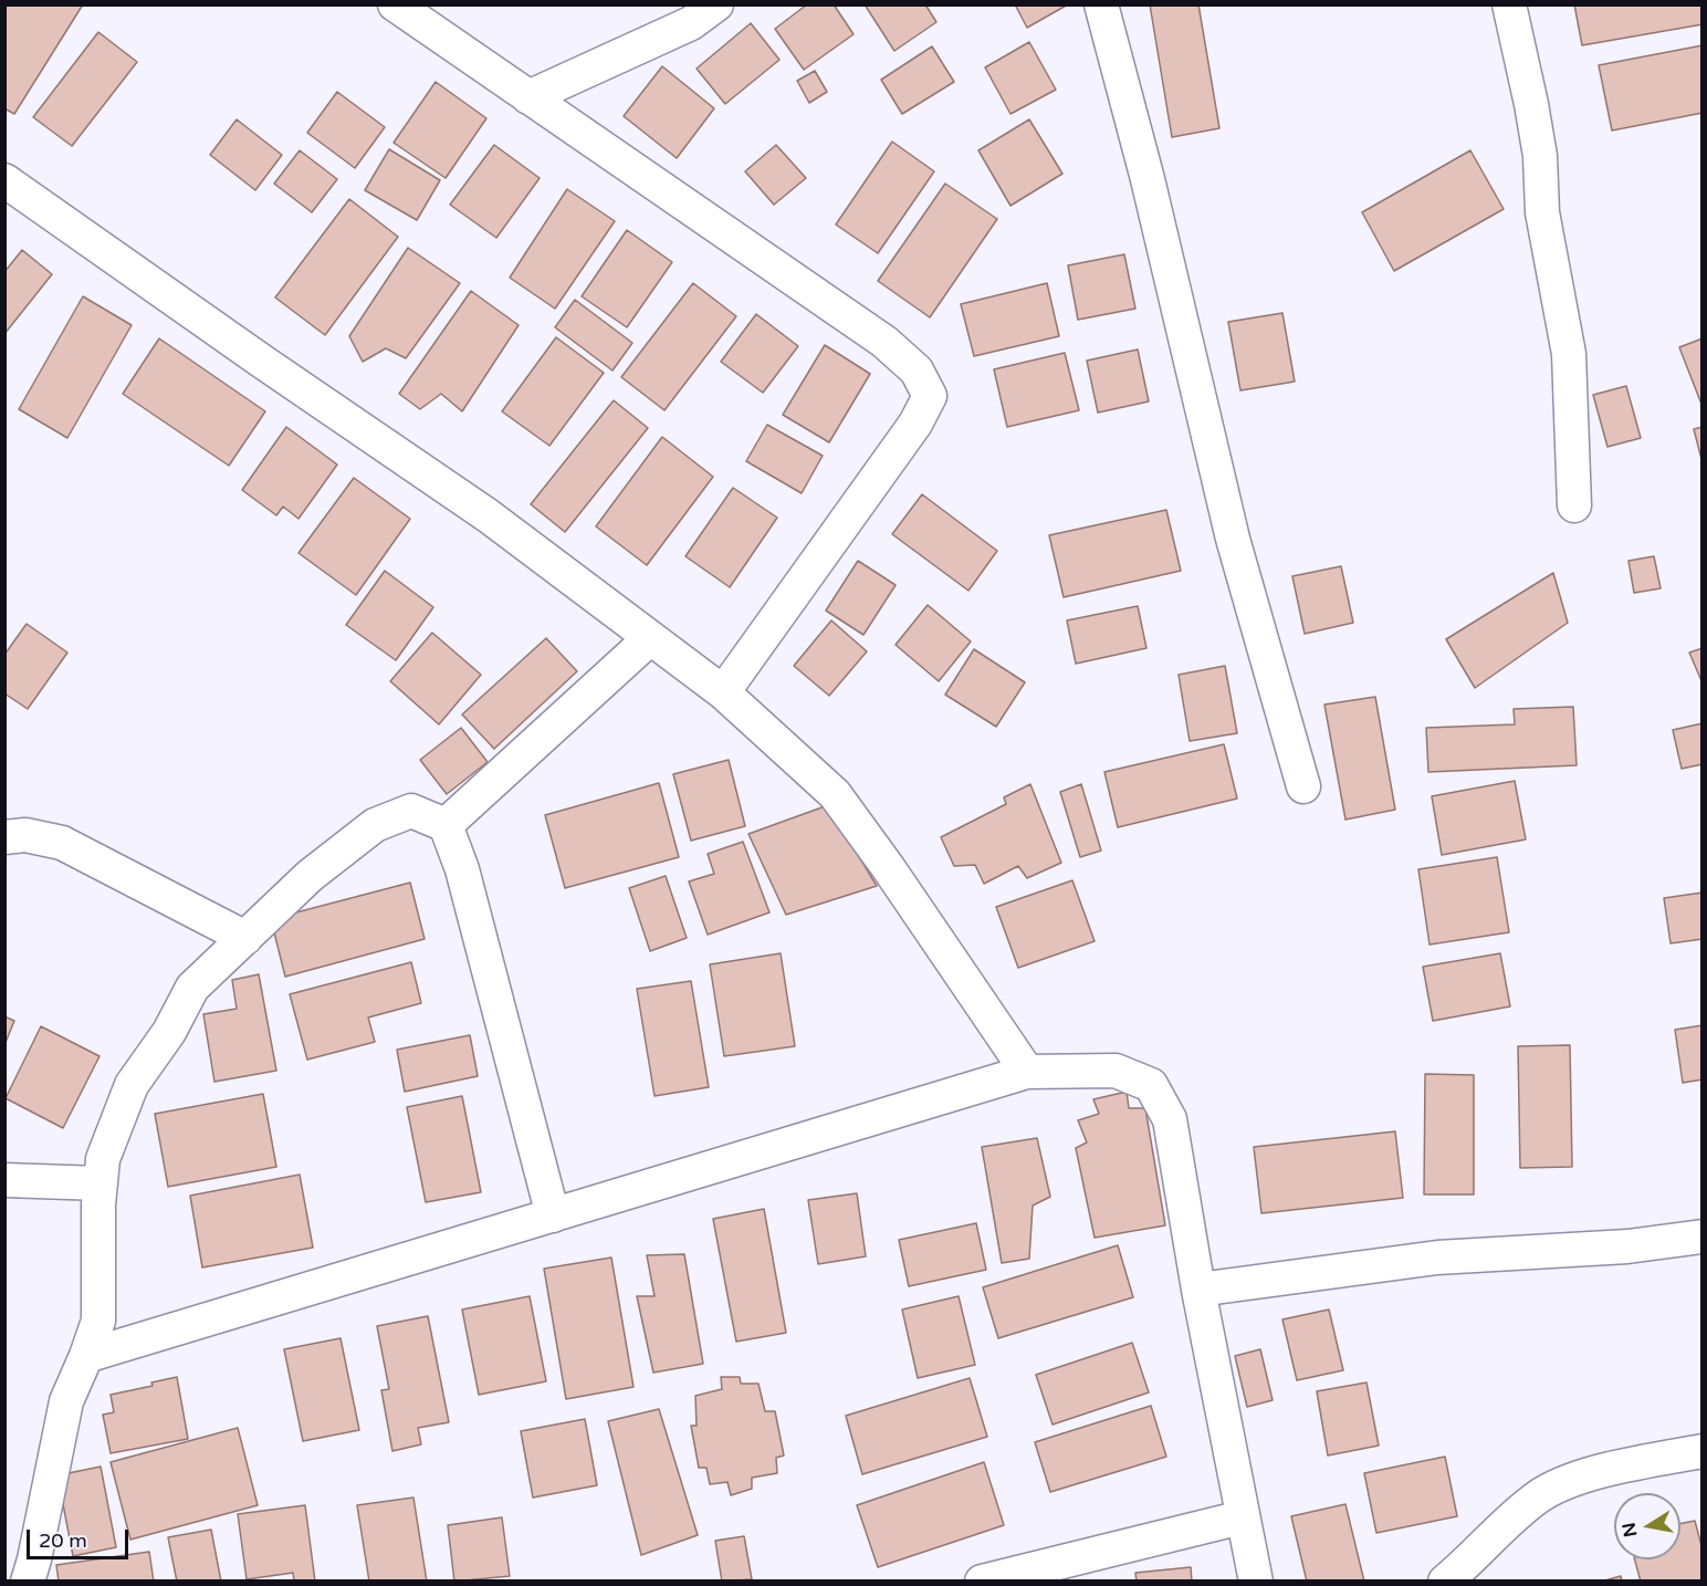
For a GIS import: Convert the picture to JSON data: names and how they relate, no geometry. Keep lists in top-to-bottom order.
{
  "scale_bar": "20 m",
  "north": "left"
}
